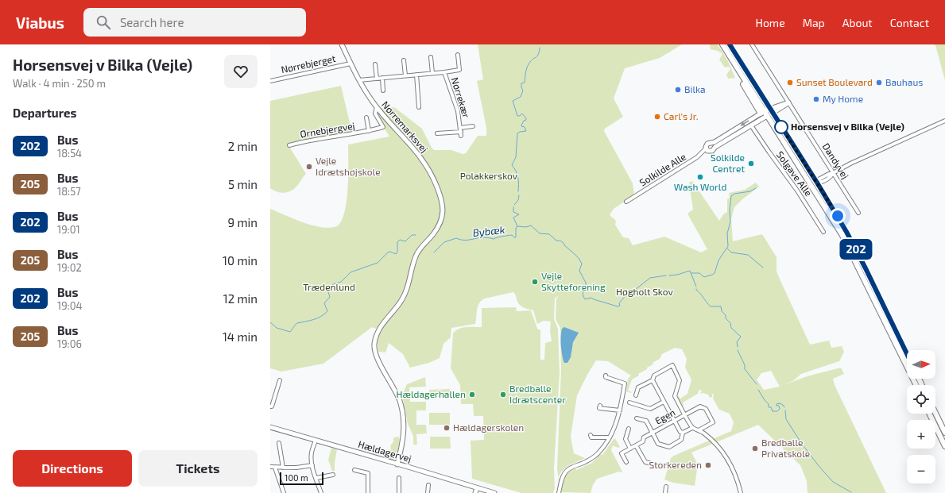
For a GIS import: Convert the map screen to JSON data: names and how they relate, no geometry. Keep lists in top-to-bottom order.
{
  "streets": {
    "street": [
      "Nørrebjerget",
      "Nørrekær",
      "Nørremarksvej",
      "Ørnebjergvej",
      "Dandyvej",
      "Solkilde Alle",
      "Solgave Alle",
      "Egen",
      "Hældagervej"
    ]
  },
  "crossings": [
    ["Nørrebjerget", "Nørremarksvej"],
    ["Nørrekær", "Nørremarksvej"],
    ["Nørremarksvej", "Ørnebjergvej"],
    ["Nørremarksvej", "Hældagervej"],
    ["Solkilde Alle", "Solgave Alle"]
  ],
  "water": ["Bybæk"],
  "parks": ["Polakkerskov", "Trædenlund", "Høgholt Skov"],
  "places": [
    "Sunset Boulevard",
    "Bauhaus",
    "Bilka",
    "My Home",
    "Carl's Jr.",
    "Horsensvej v Bilka (Vejle)",
    "Solkilde Centret",
    "Vejle Idrætshøjskole",
    "Wash World",
    "Vejle Skytteforening",
    "Hældagerhallen",
    "Bredballe Idrætscenter",
    "Hældagerskolen",
    "Bredballe Privatskole",
    "Storkereden"
  ],
  "lines": ["bus line 202"],
  "scale_bar": "100 m",
  "north": "right",
  "page": {
    "header": "Viabus",
    "search": "Search here",
    "nav": [
      "Home",
      "Map",
      "About",
      "Contact"
    ],
    "heading": [
      ["Horsensvej v Bilka (Vejle)", "Walk · 4 min · 250 m"],
      "Departures"
    ],
    "on_map": "202",
    "list": [
      {
        "mark": "202",
        "name": "Bus",
        "note": "18:54",
        "value": "2 min"
      },
      {
        "mark": "205",
        "name": "Bus",
        "note": "18:57",
        "value": "5 min"
      },
      {
        "mark": "202",
        "name": "Bus",
        "note": "19:01",
        "value": "9 min"
      },
      {
        "mark": "205",
        "name": "Bus",
        "note": "19:02",
        "value": "10 min"
      },
      {
        "mark": "202",
        "name": "Bus",
        "note": "19:04",
        "value": "12 min"
      },
      {
        "mark": "205",
        "name": "Bus",
        "note": "19:06",
        "value": "14 min"
      }
    ],
    "map_buttons": ["+", "−"],
    "buttons": ["Directions", "Tickets"],
    "scale": "100 m"
  }
}
